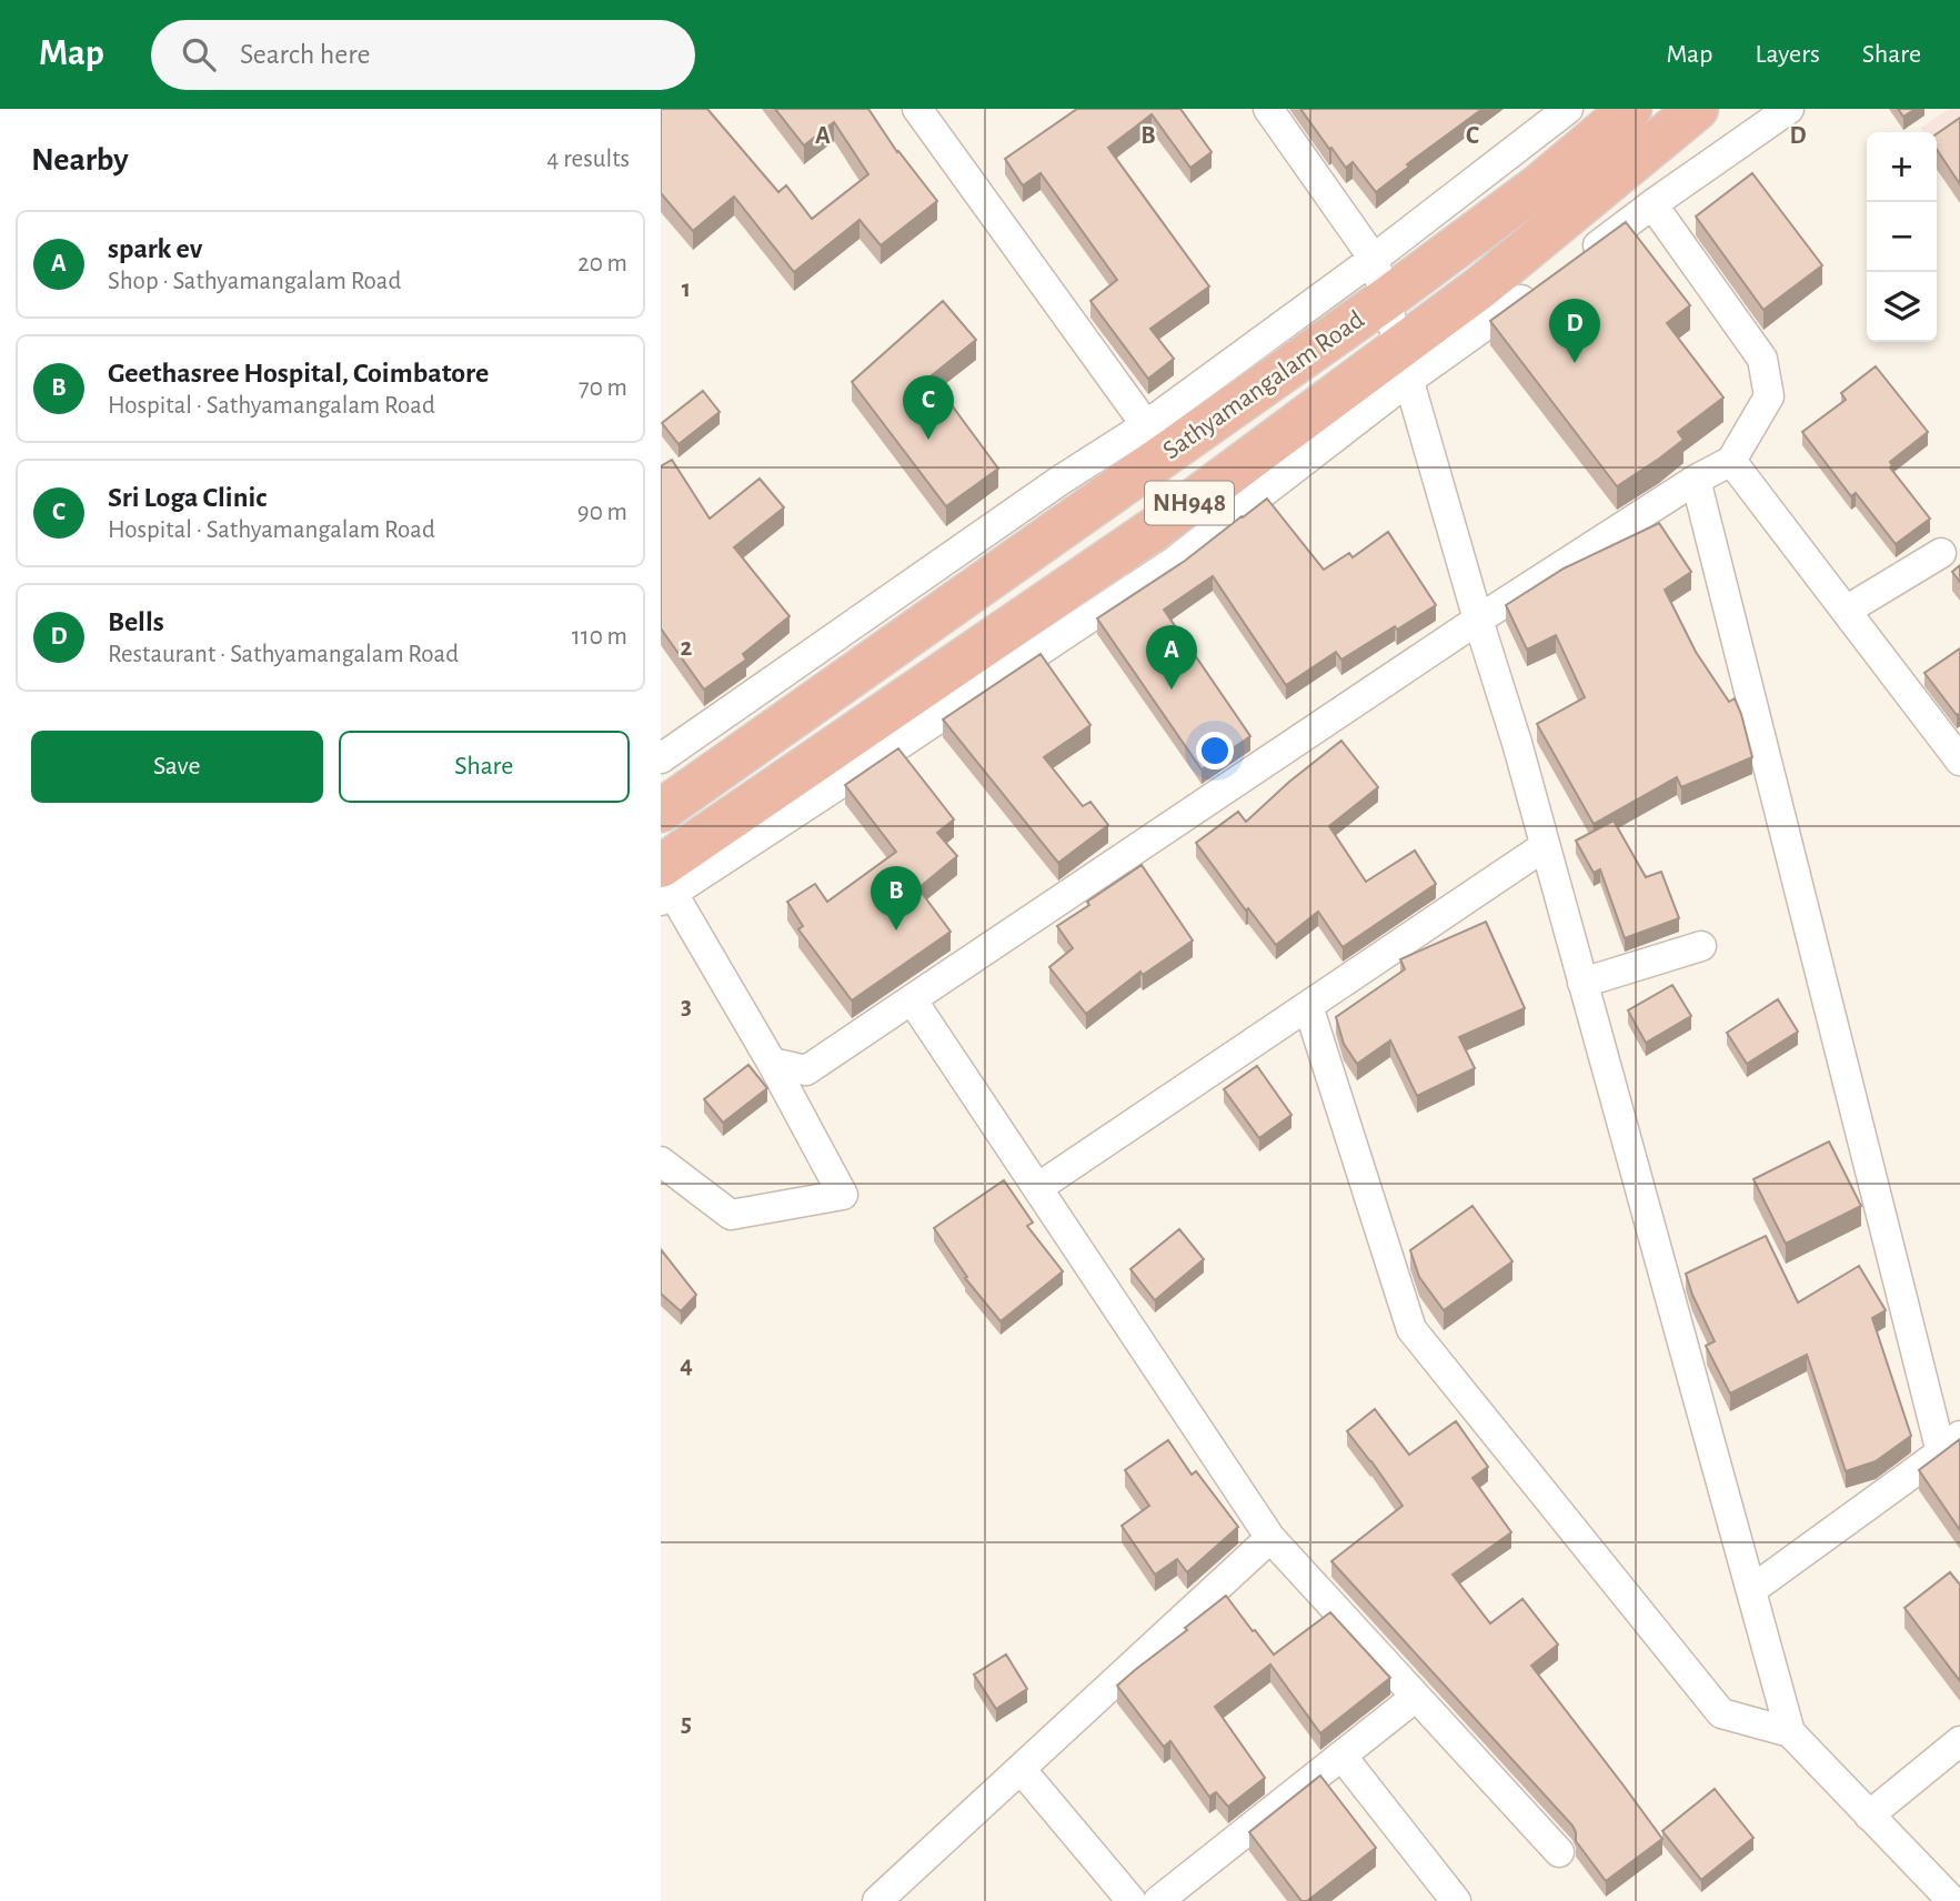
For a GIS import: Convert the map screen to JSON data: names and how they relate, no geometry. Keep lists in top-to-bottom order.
{
  "streets": {
    "highway": ["Sathyamangalam Road", "NH948"]
  },
  "page": {
    "header": "Map",
    "search": "Search here",
    "nav": ["Map", "Layers", "Share"],
    "heading": ["Nearby", "4 results"],
    "map_buttons": ["+", "−"],
    "list": [
      {
        "mark": "A",
        "name": "spark ev",
        "note": "Shop · Sathyamangalam Road",
        "value": "20 m"
      },
      {
        "mark": "B",
        "name": "Geethasree Hospital, Coimbatore",
        "note": "Hospital · Sathyamangalam Road",
        "value": "70 m"
      },
      {
        "mark": "C",
        "name": "Sri Loga Clinic",
        "note": "Hospital · Sathyamangalam Road",
        "value": "90 m"
      },
      {
        "mark": "D",
        "name": "Bells",
        "note": "Restaurant · Sathyamangalam Road",
        "value": "110 m"
      }
    ],
    "pins": [
      "D",
      "C",
      "A",
      "B"
    ],
    "buttons": ["Save", "Share"]
  },
  "grid": {
    "columns": [
      "A",
      "B",
      "C",
      "D"
    ],
    "rows": [
      "1",
      "2",
      "3",
      "4",
      "5"
    ]
  }
}
